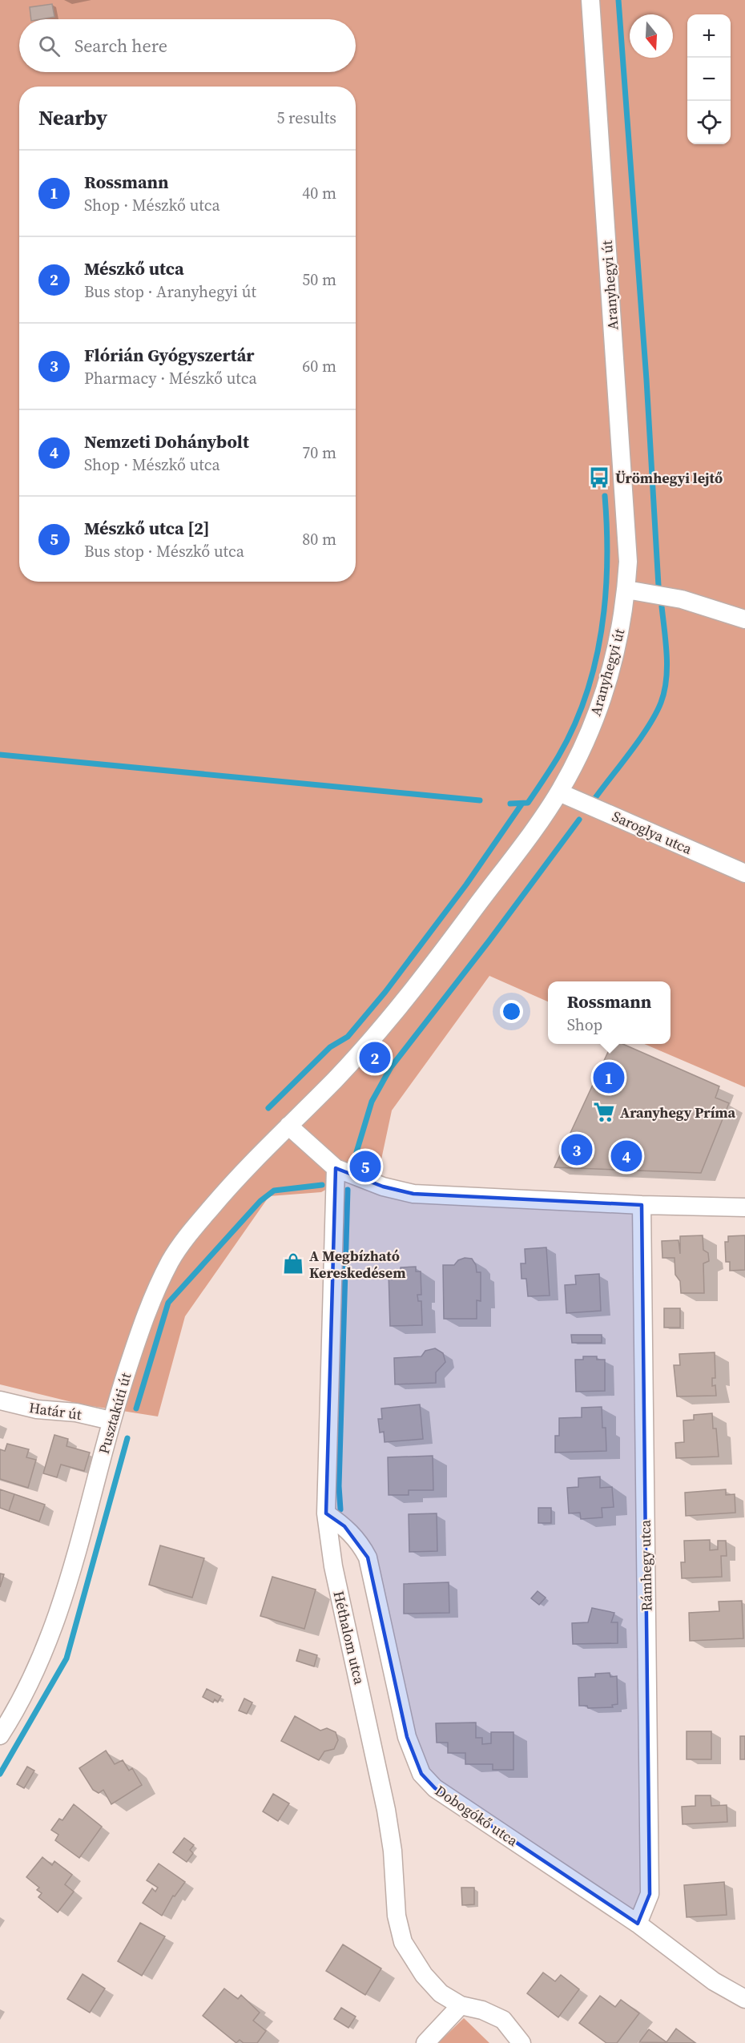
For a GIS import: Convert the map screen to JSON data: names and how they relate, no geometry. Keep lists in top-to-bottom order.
{
  "streets": {
    "street": [
      "Aranyhegyi út",
      "Saroglya utca",
      "Határ út",
      "Pusztakúti út",
      "Rámhegy utca",
      "Héthalom utca",
      "Dobogókő utca"
    ]
  },
  "crossings": [
    ["Aranyhegyi út", "Saroglya utca"],
    ["Aranyhegyi út", "Pusztakúti út"],
    ["Határ út", "Pusztakúti út"],
    ["Rámhegy utca", "Dobogókő utca"],
    ["Héthalom utca", "Dobogókő utca"]
  ],
  "places": {
    "bus stop": ["Ürömhegyi lejtő"],
    "supermarket": ["Aranyhegy Príma"],
    "shop": ["A Megbízható Kereskedésem"]
  },
  "north": "bottom",
  "page": {
    "map_buttons": ["+", "−"],
    "search": "Search here",
    "heading": ["Nearby", "5 results"],
    "list": [
      {
        "mark": "1",
        "name": "Rossmann",
        "note": "Shop · Mészkő utca",
        "value": "40 m"
      },
      {
        "mark": "2",
        "name": "Mészkő utca",
        "note": "Bus stop · Aranyhegyi út",
        "value": "50 m"
      },
      {
        "mark": "3",
        "name": "Flórián Gyógyszertár",
        "note": "Pharmacy · Mészkő utca",
        "value": "60 m"
      },
      {
        "mark": "4",
        "name": "Nemzeti Dohánybolt",
        "note": "Shop · Mészkő utca",
        "value": "70 m"
      },
      {
        "mark": "5",
        "name": "Mészkő utca [2]",
        "note": "Bus stop · Mészkő utca",
        "value": "80 m"
      }
    ],
    "popup": ["Rossmann", "Shop"],
    "pins": [
      "2",
      "1",
      "3",
      "4",
      "5"
    ]
  }
}
